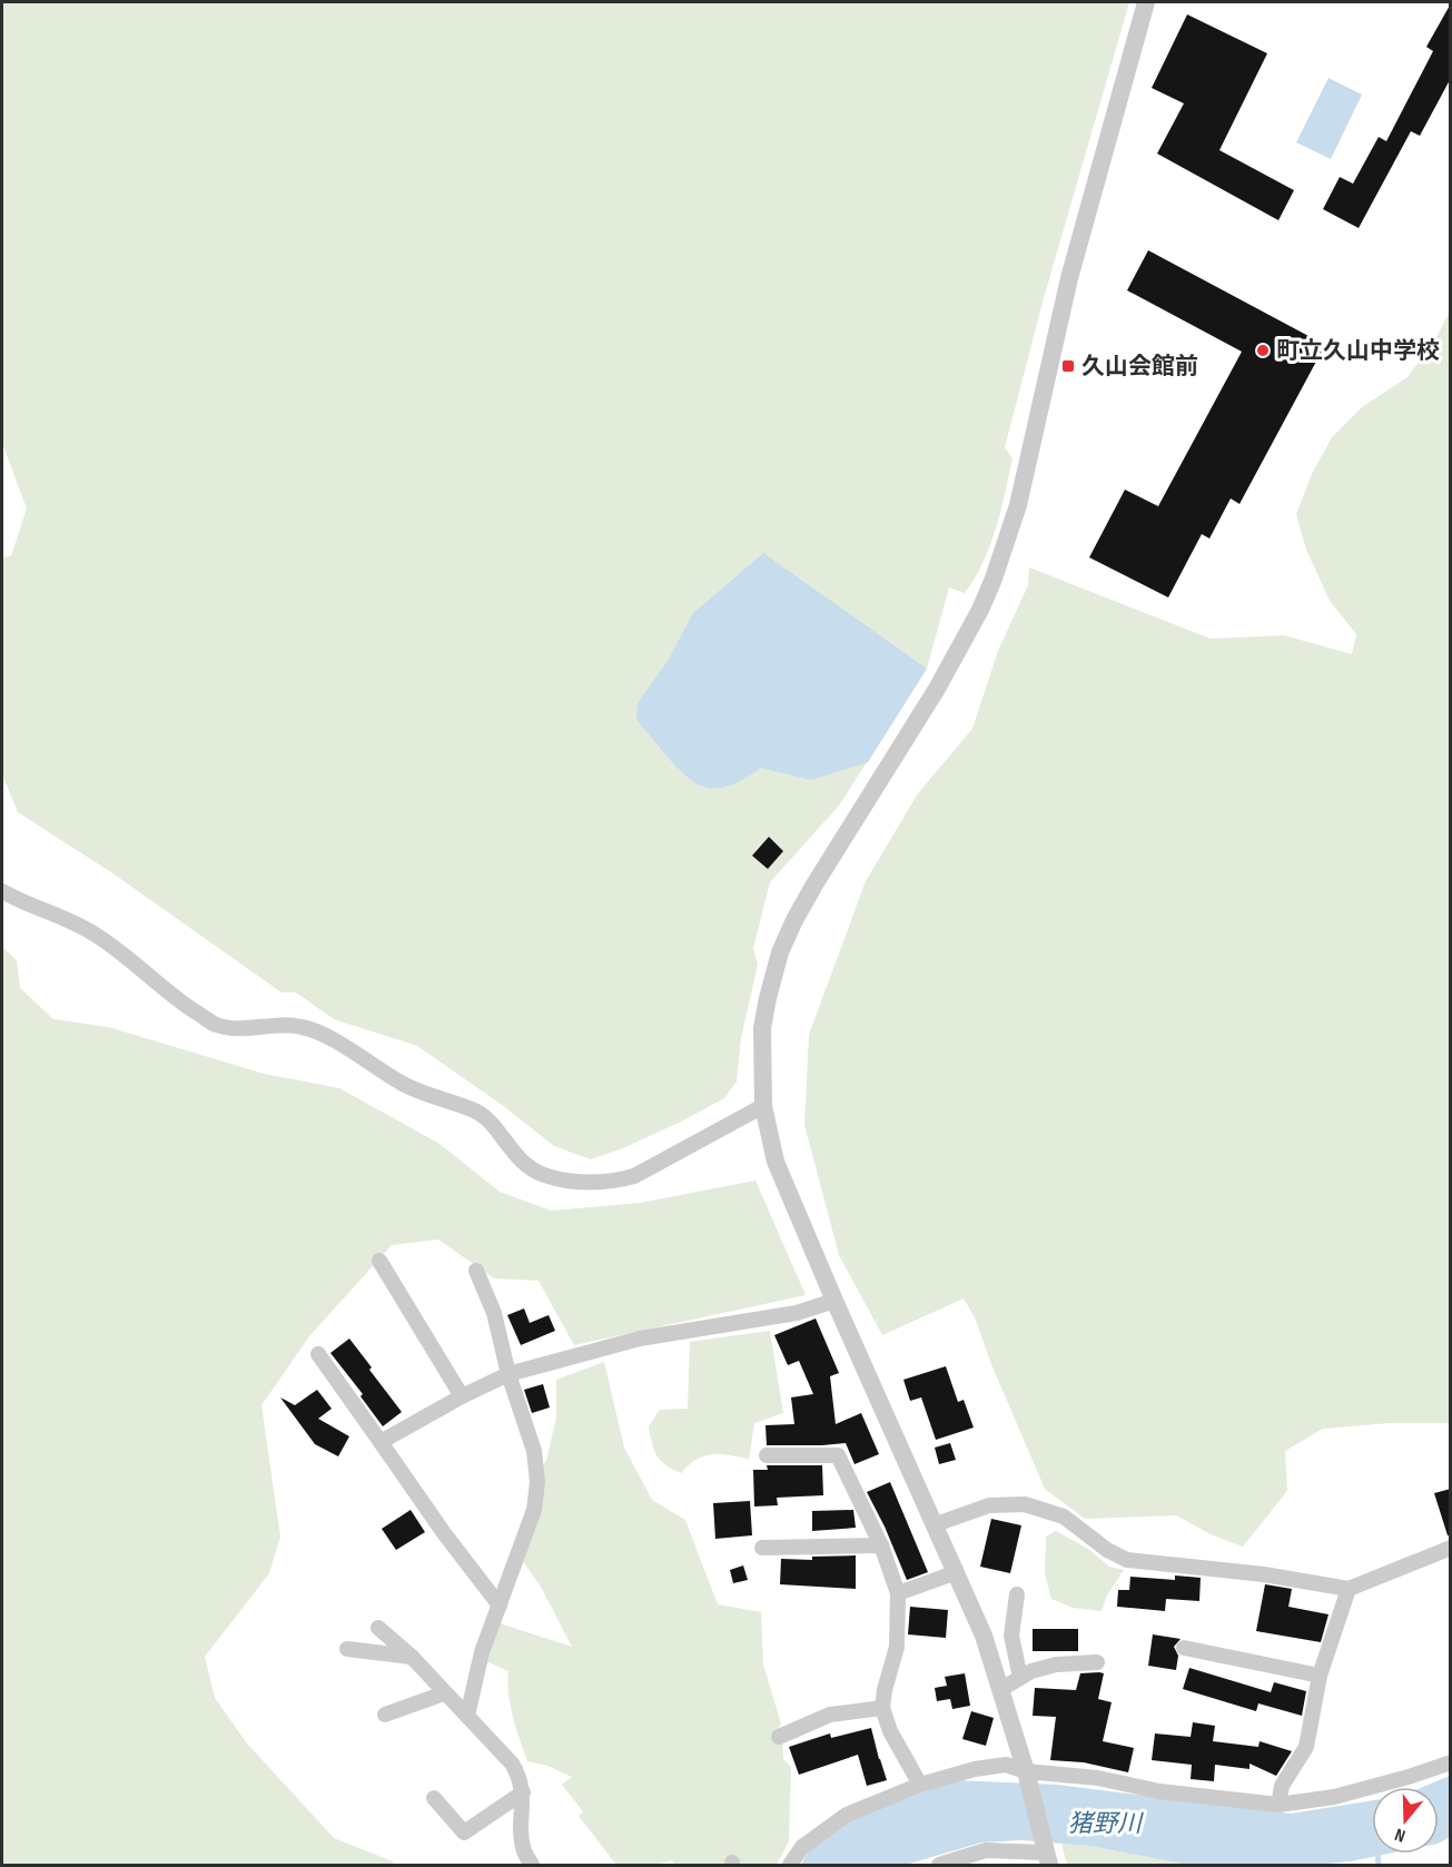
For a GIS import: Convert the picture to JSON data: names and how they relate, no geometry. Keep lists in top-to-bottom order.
{
  "water": ["猪野川"],
  "places": {
    "other": ["町立久山中学校"],
    "transit": ["久山会館前"]
  },
  "north": "bottom"
}
